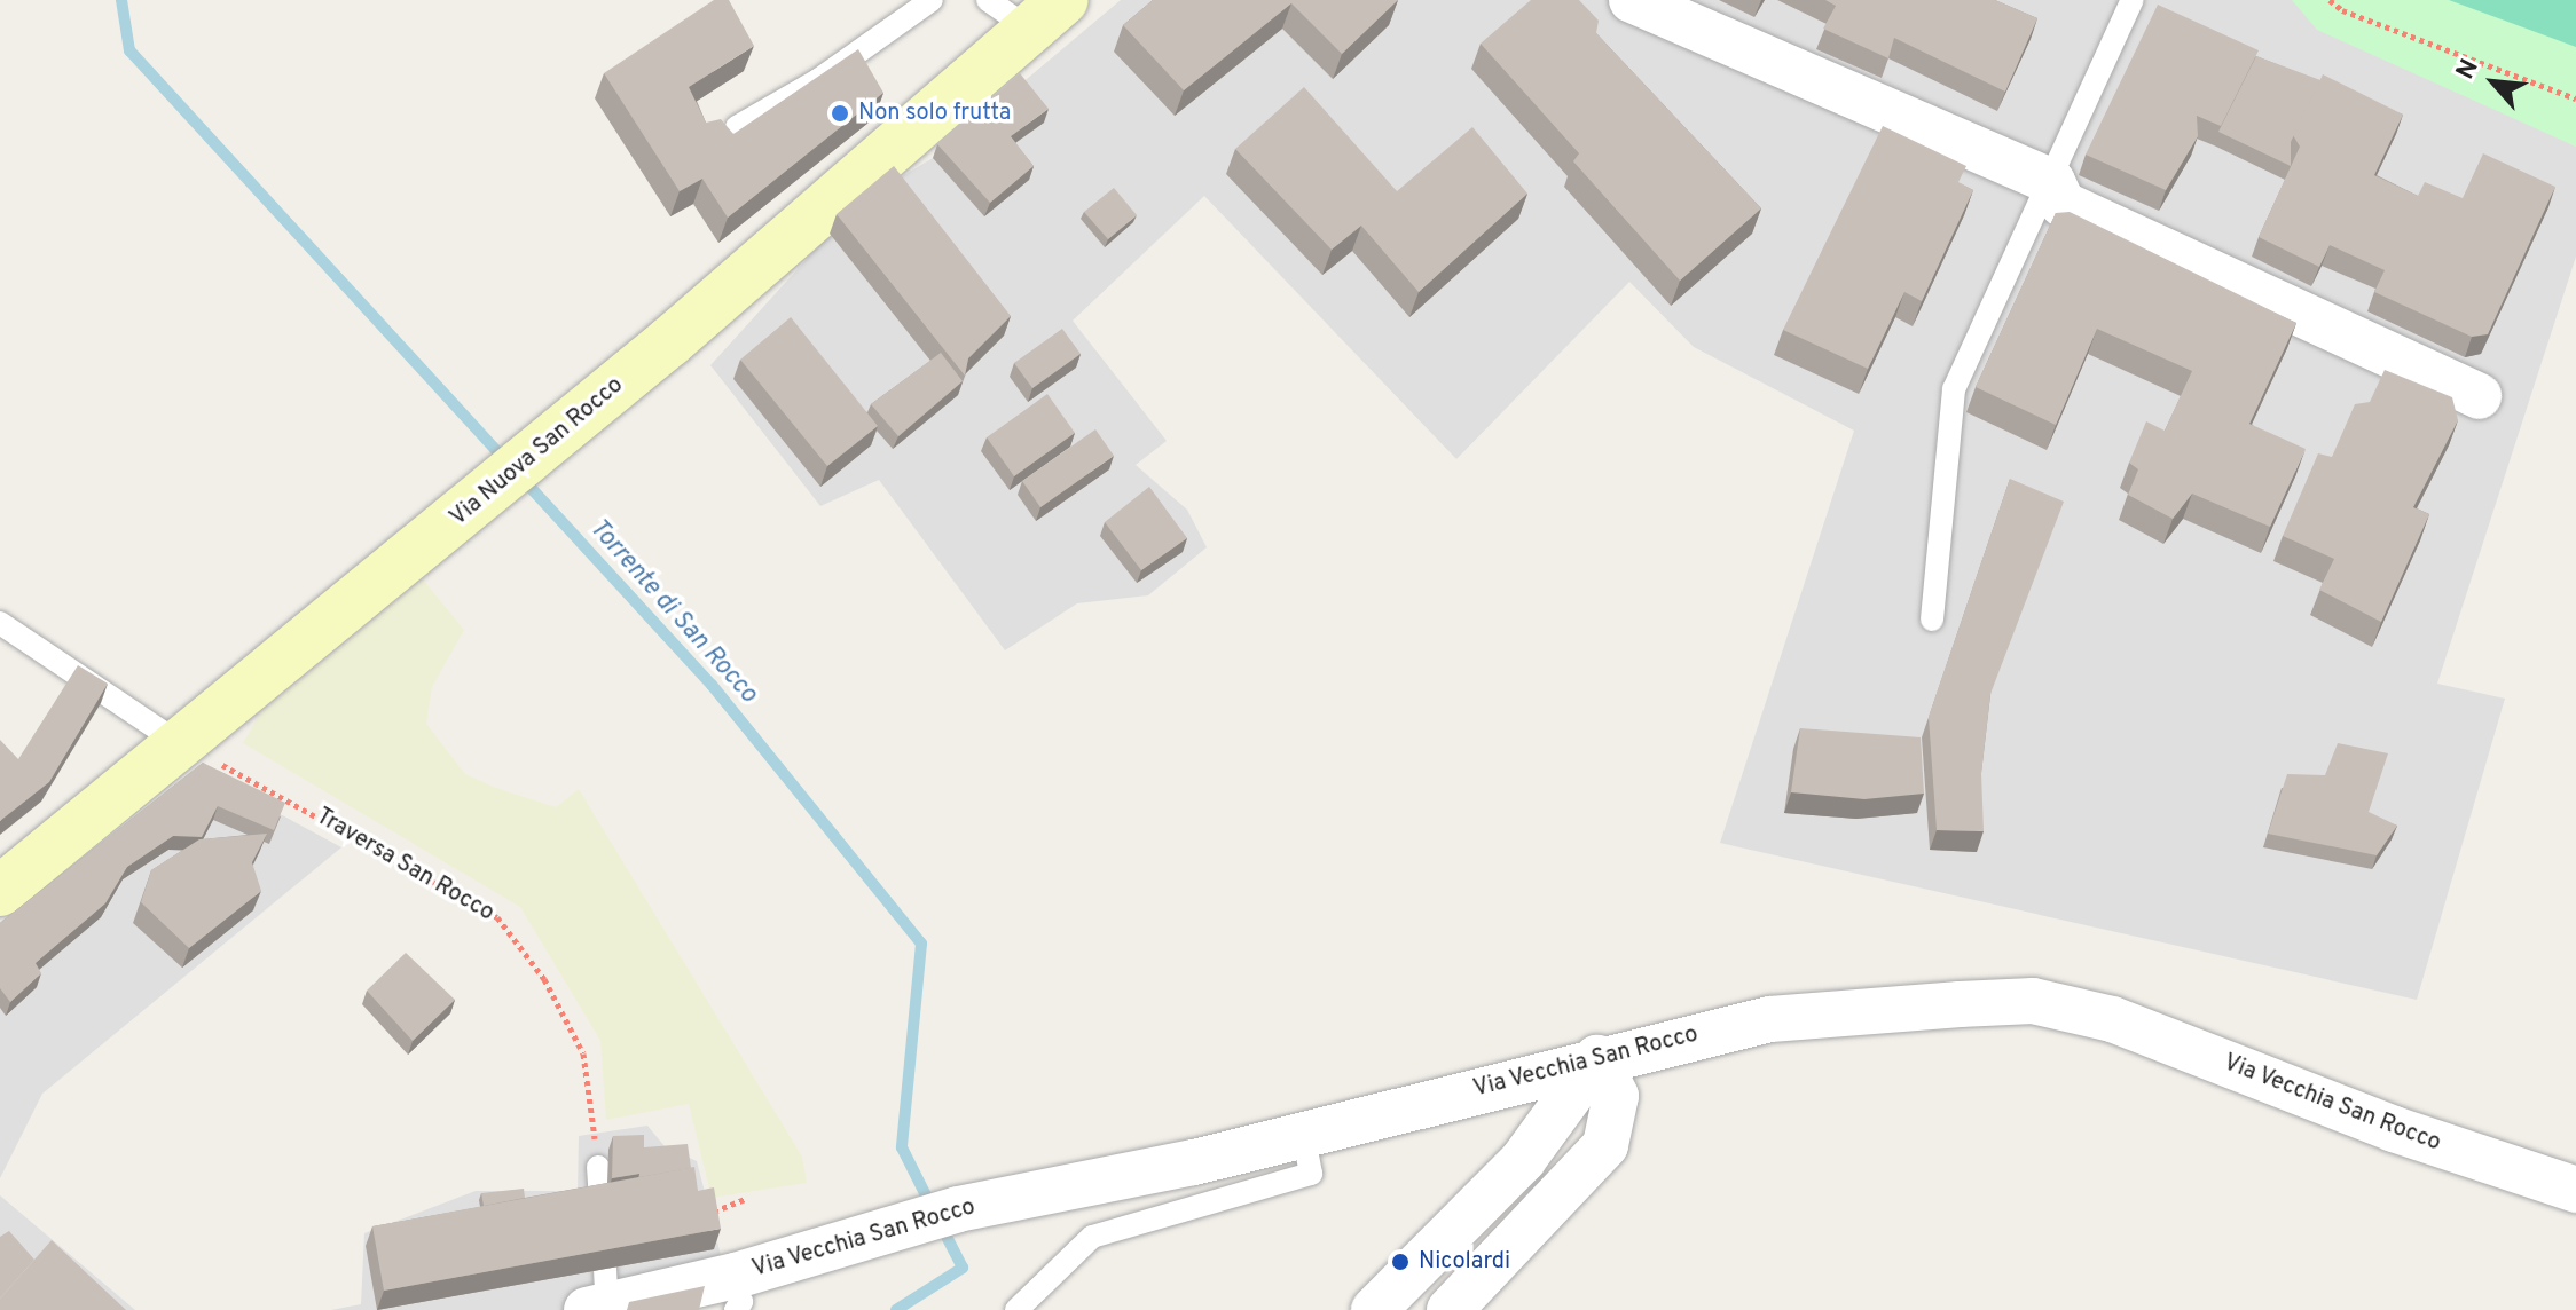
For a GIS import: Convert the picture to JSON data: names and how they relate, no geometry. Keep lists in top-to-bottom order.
{
  "streets": {
    "main road": ["Via Nuova San Rocco"],
    "street": ["Via Vecchia San Rocco"],
    "path": ["Traversa San Rocco"]
  },
  "crossings": [
    ["Via Nuova San Rocco", "Traversa San Rocco"]
  ],
  "water": ["Torrente di San Rocco"],
  "places": ["Non solo frutta", "Nicolardi"],
  "north": "top left"
}
